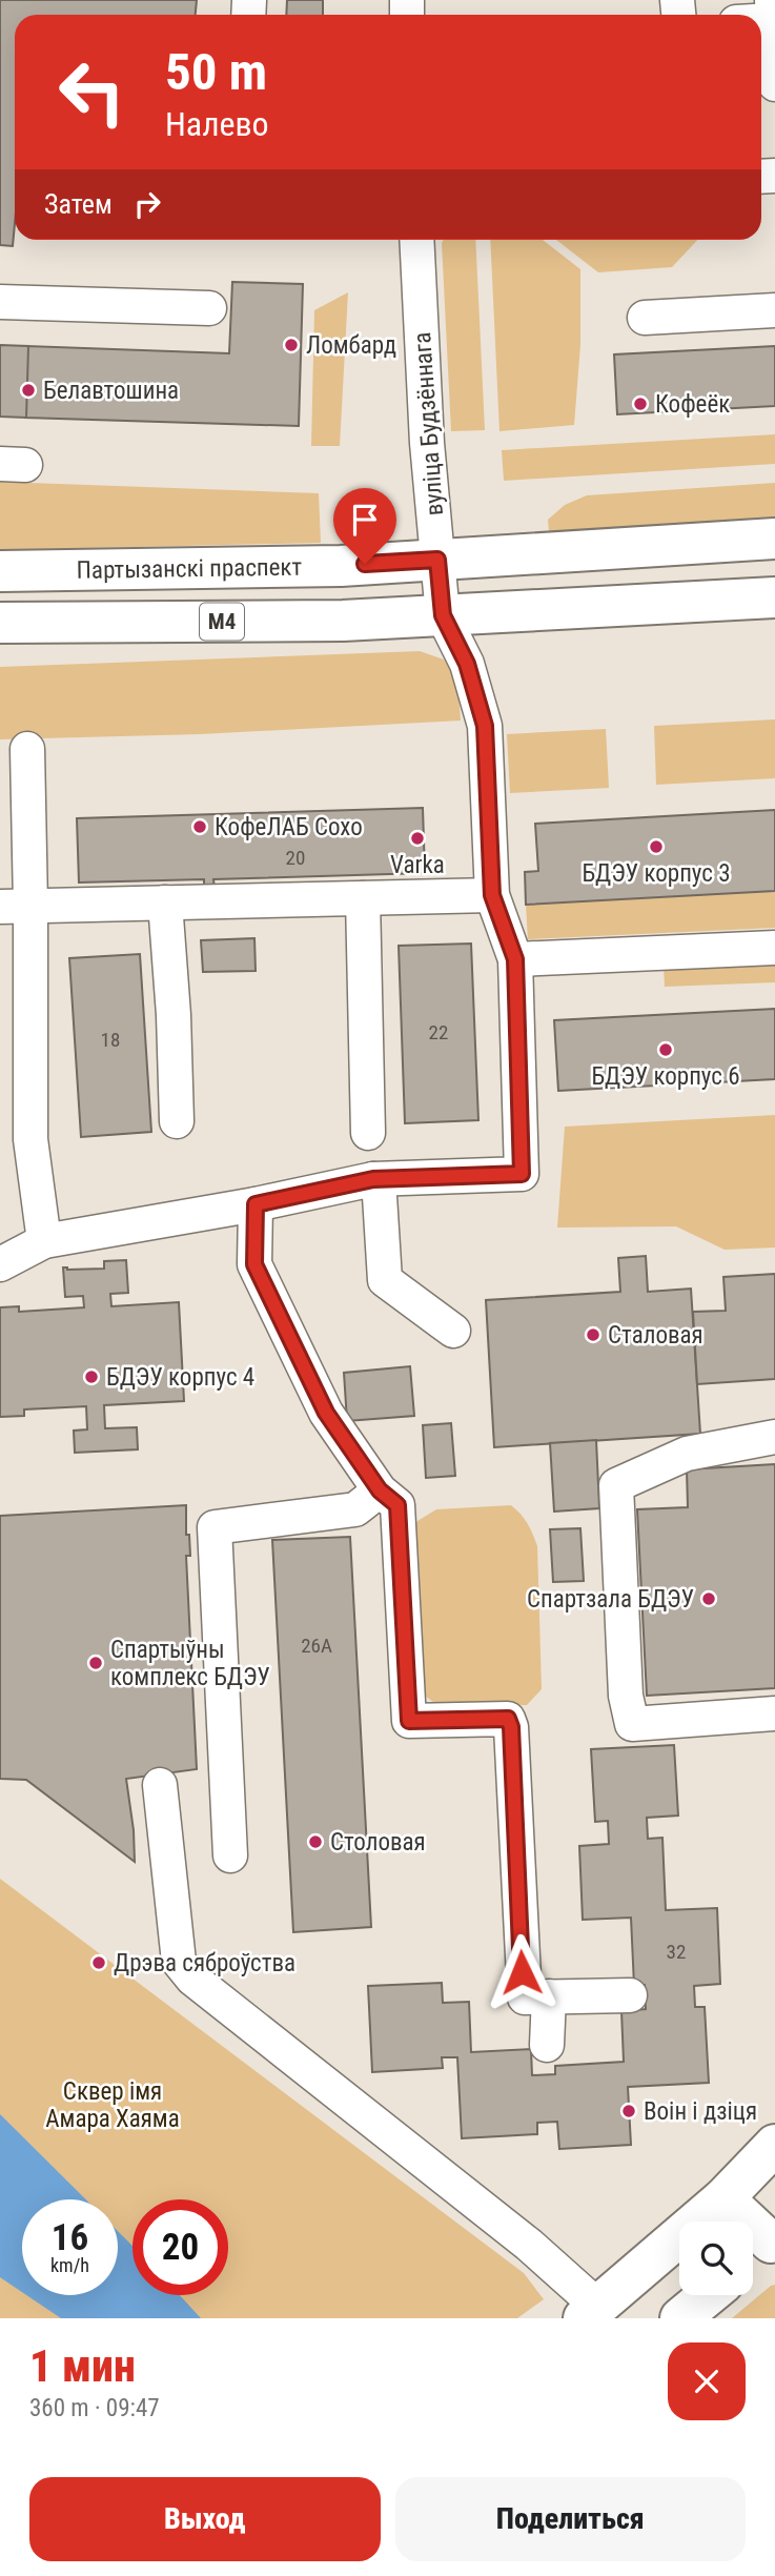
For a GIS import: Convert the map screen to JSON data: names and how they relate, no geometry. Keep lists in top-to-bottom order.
{
  "streets": {
    "main road": ["Партызанскі праспект", "М4"],
    "street": ["вуліца Будзённага"]
  },
  "crossings": [
    ["вуліца Будзённага", "Партызанскі праспект"],
    ["вуліца Будзённага", "М4"]
  ],
  "parks": ["Сквер імя Амара Хаяма"],
  "places": [
    "Ломбард",
    "Белавтошина",
    "Кофеёк",
    "КофеЛАБ Сохо",
    "Varka",
    "БДЭУ корпус 3",
    "БДЭУ корпус 6",
    "Сталовая",
    "БДЭУ корпус 4",
    "Спартзала БДЭУ",
    "Спартыўны комплекс БДЭУ",
    "Столовая",
    "Дрэва сяброўства",
    "Воін і дзіця"
  ],
  "house_numbers": [
    "20",
    "22",
    "18",
    "26А",
    "32"
  ],
  "page": {
    "turn": ["50 m", "Налево"],
    "then": "Затем",
    "speed": "16 km/h",
    "limit": "20",
    "heading": ["1 мин", "360 m · 09:47"],
    "buttons": ["Выход", "Поделиться"]
  }
}
